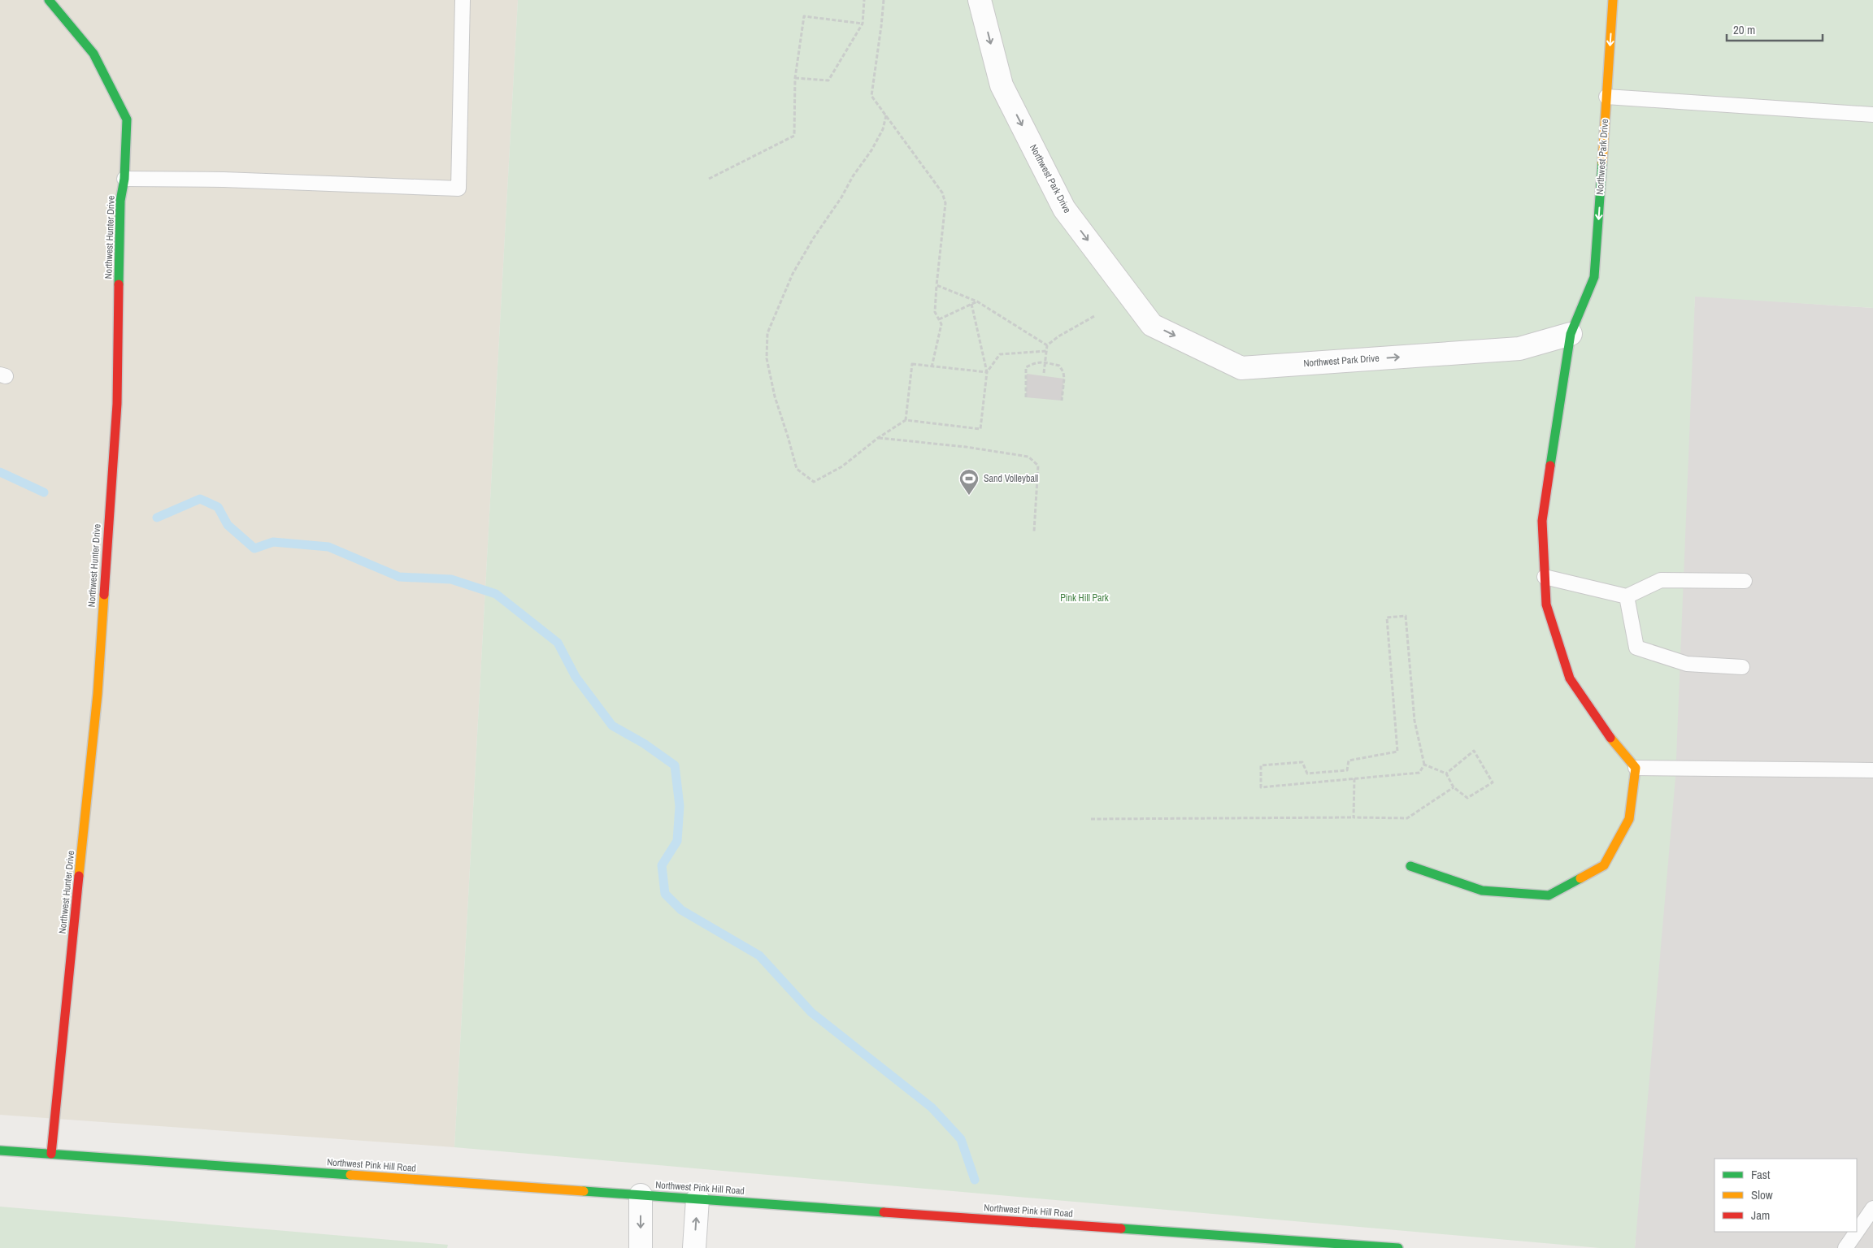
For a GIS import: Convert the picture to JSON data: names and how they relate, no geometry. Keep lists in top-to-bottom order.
{
  "streets": {
    "street": ["Northwest Park Drive", "Northwest Hunter Drive", "Northwest Pink Hill Road"]
  },
  "crossings": [
    ["Northwest Hunter Drive", "Northwest Pink Hill Road"]
  ],
  "parks": ["Pink Hill Park"],
  "places": {
    "sports": ["Sand Volleyball"]
  },
  "legend": ["Fast", "Slow", "Jam"],
  "scale_bar": "20 m"
}
